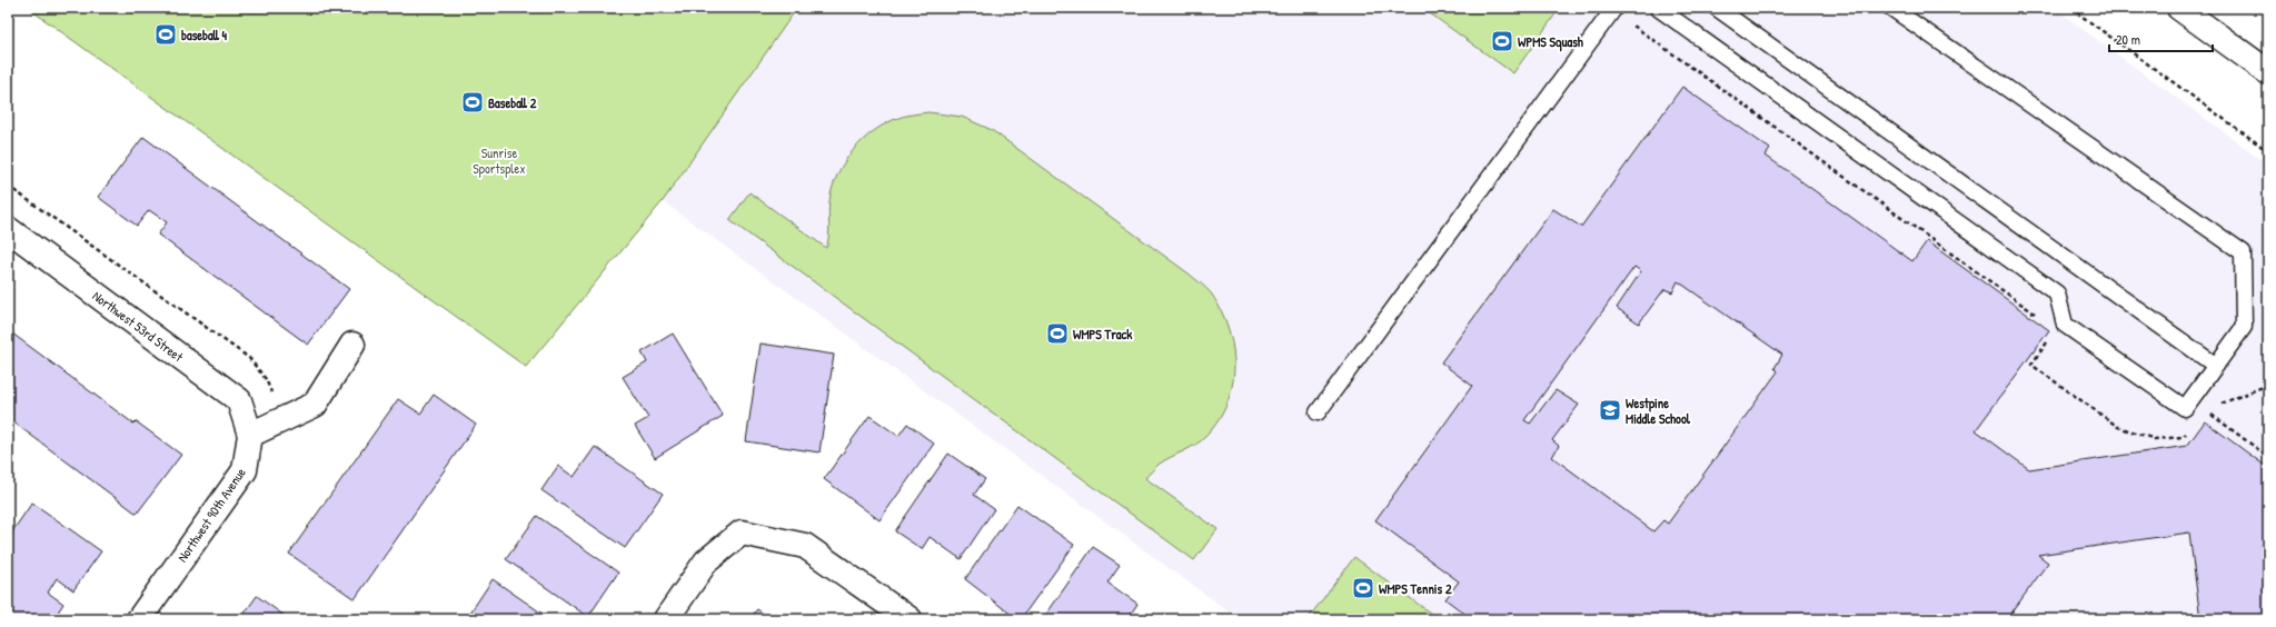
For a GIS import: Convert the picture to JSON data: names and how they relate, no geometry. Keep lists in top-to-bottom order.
{
  "streets": {
    "street": ["Northwest 53rd Street", "Northwest 90th Avenue"]
  },
  "crossings": [
    ["Northwest 53rd Street", "Northwest 90th Avenue"]
  ],
  "parks": ["Sunrise Sportsplex"],
  "places": {
    "sports": [
      "baseball 4",
      "WPMS Squash",
      "Baseball 2",
      "WMPS Track",
      "WMPS Tennis 2"
    ],
    "school or university": ["Westpine Middle School"]
  },
  "scale_bar": "20 m"
}
